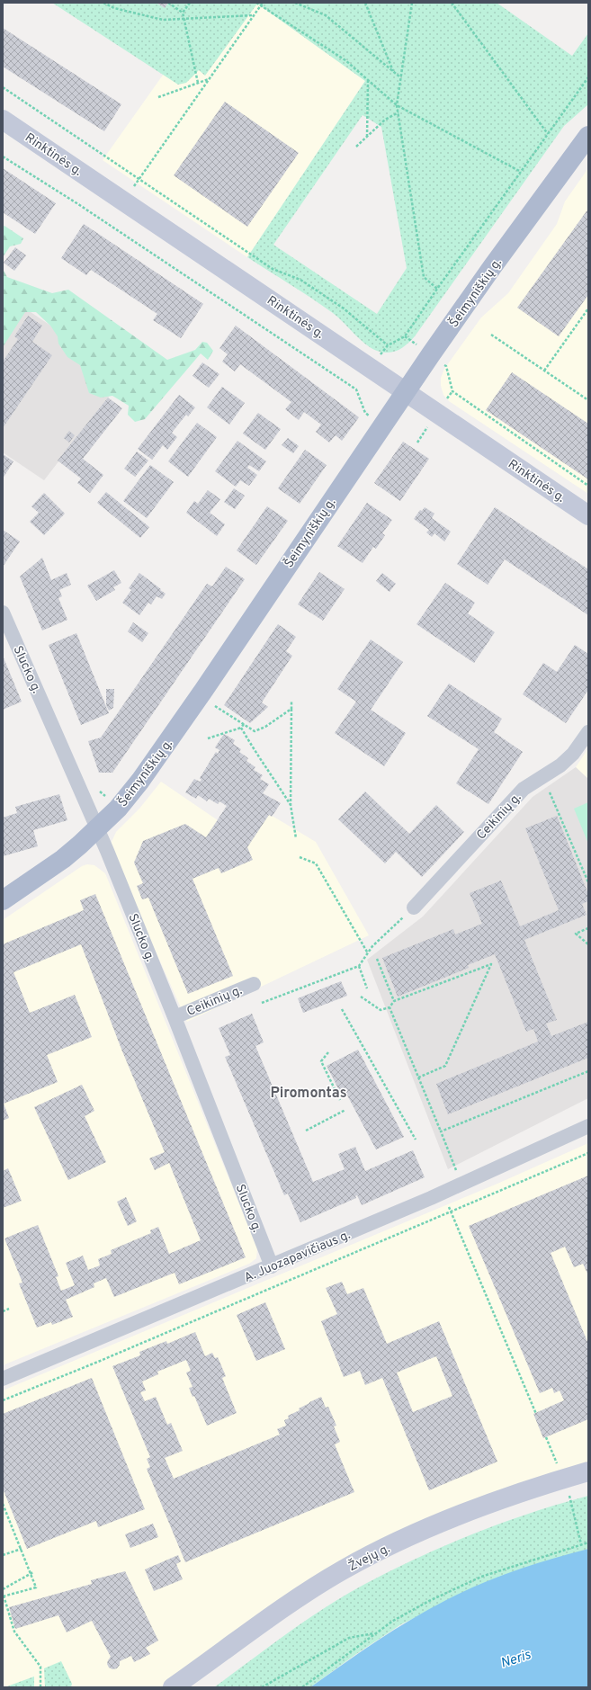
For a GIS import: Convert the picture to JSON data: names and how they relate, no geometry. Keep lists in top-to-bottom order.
{
  "streets": {
    "main road": ["Rinktinės g.", "Šeimyniškių g.", "Žvejų g."],
    "street": ["Slucko g.", "Ceikinių g.", "A. Juozapavičiaus g."]
  },
  "crossings": [
    ["Rinktinės g.", "Šeimyniškių g."],
    ["Šeimyniškių g.", "Slucko g."],
    ["Slucko g.", "Ceikinių g."],
    ["Slucko g.", "A. Juozapavičiaus g."]
  ],
  "districts": ["Piromontas"],
  "water": ["Neris"]
}
